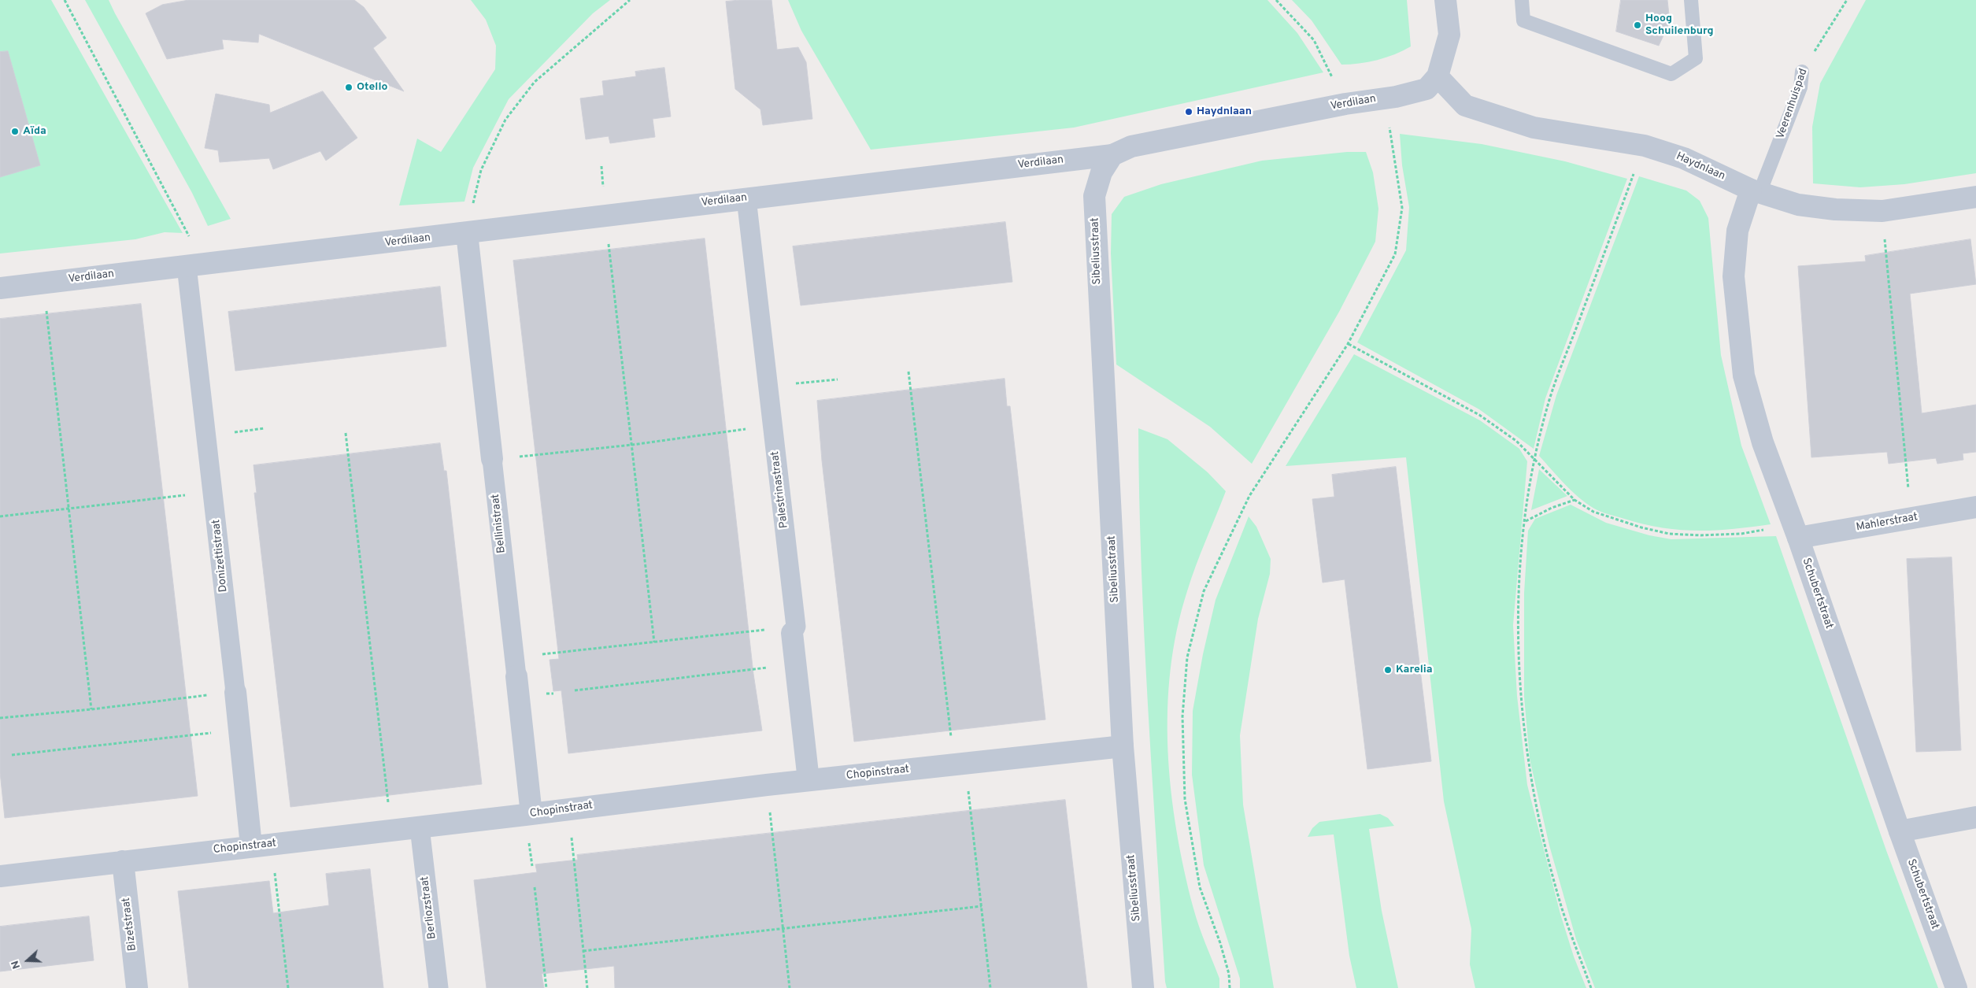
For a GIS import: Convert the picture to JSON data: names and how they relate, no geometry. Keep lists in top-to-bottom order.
{
  "streets": {
    "street": [
      "Verdilaan",
      "Haydnlaan",
      "Sibeliusstraat",
      "Palestrinastraat",
      "Mahlerstraat",
      "Bellinistraat",
      "Donizettistraat",
      "Schubertstraat",
      "Chopinstraat",
      "Berliozstraat",
      "Bizetstraat"
    ],
    "lane": ["Veerenhuispad"]
  },
  "crossings": [
    ["Verdilaan", "Haydnlaan"],
    ["Verdilaan", "Sibeliusstraat"],
    ["Verdilaan", "Palestrinastraat"],
    ["Verdilaan", "Bellinistraat"],
    ["Verdilaan", "Donizettistraat"],
    ["Veerenhuispad", "Haydnlaan"],
    ["Veerenhuispad", "Schubertstraat"],
    ["Haydnlaan", "Schubertstraat"],
    ["Sibeliusstraat", "Chopinstraat"],
    ["Palestrinastraat", "Chopinstraat"],
    ["Mahlerstraat", "Schubertstraat"],
    ["Bellinistraat", "Chopinstraat"],
    ["Donizettistraat", "Chopinstraat"],
    ["Chopinstraat", "Berliozstraat"],
    ["Chopinstraat", "Bizetstraat"]
  ],
  "places": [
    "Hoog Schuilenburg",
    "Otello",
    "Haydnlaan",
    "Aïda",
    "Karelia"
  ],
  "north": "left"
}
